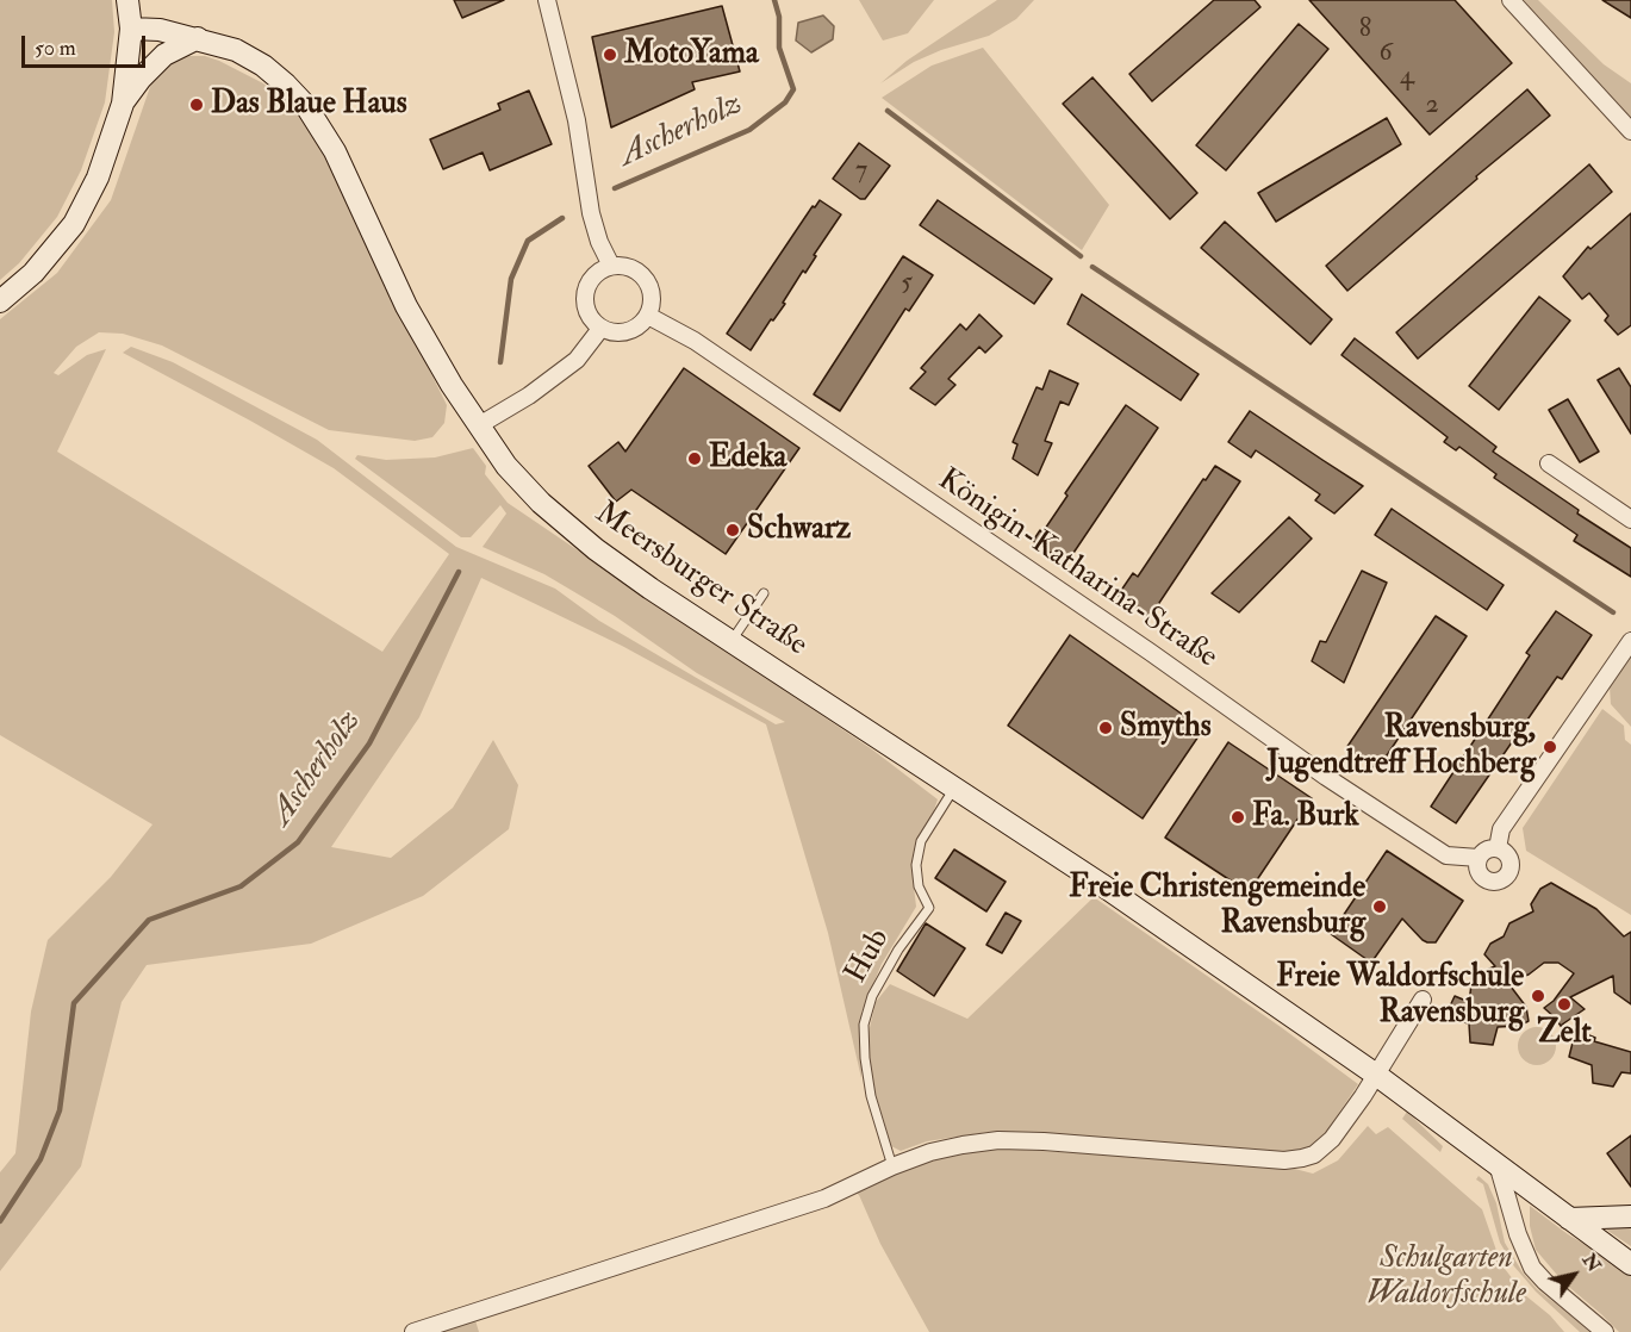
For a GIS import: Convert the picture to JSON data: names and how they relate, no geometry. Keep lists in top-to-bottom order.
{
  "streets": {
    "street": ["Königin-Katharina-Straße", "Meersburger Straße"],
    "lane": ["Hub"]
  },
  "crossings": [
    ["Meersburger Straße", "Hub"]
  ],
  "water": ["Ascherholz"],
  "parks": ["Schulgarten Waldorfschule"],
  "places": [
    "MotoYama",
    "Das Blaue Haus",
    "Edeka",
    "Schwarz",
    "Smyths",
    "Ravensburg, Jugendtreff Hochberg",
    "Fa. Burk",
    "Freie Christengemeinde Ravensburg",
    "Freie Waldorfschule Ravensburg",
    "Zelt"
  ],
  "house_numbers": [
    "8",
    "6",
    "4",
    "2",
    "7",
    "5"
  ],
  "scale_bar": "50 m",
  "north": "top right"
}
